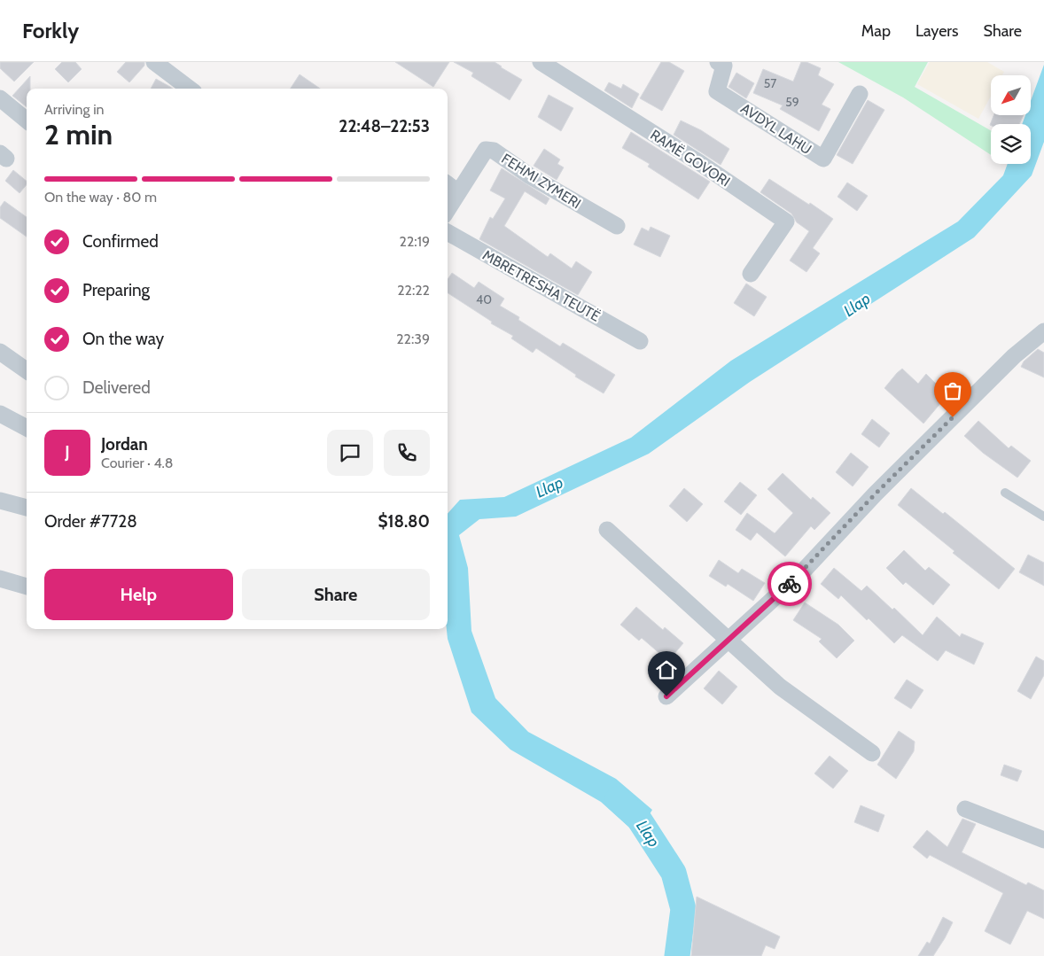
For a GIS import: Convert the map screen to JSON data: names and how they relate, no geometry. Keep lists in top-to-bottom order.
{
  "streets": {
    "street": [
      "AVDYL LAHU",
      "RAMË GOVORI",
      "FEHMI ZYMERI",
      "MBRETRESHA TEUTË"
    ]
  },
  "water": ["Llap"],
  "house_numbers": ["57", "59", "40"],
  "north": "bottom left",
  "page": {
    "header": "Forkly",
    "nav": ["Map", "Layers", "Share"],
    "heading": ["2 min", "Arriving in", "22:48–22:53"],
    "panel": [
      "Jordan",
      "Courier · 4.8",
      "Order #7728",
      "$18.80"
    ],
    "bar": "On the way · 80 m",
    "list": [
      ["Confirmed", "22:19"],
      ["Preparing", "22:22"],
      ["On the way", "22:39"],
      "Delivered"
    ],
    "round": "J",
    "buttons": ["Help", "Share"]
  }
}
